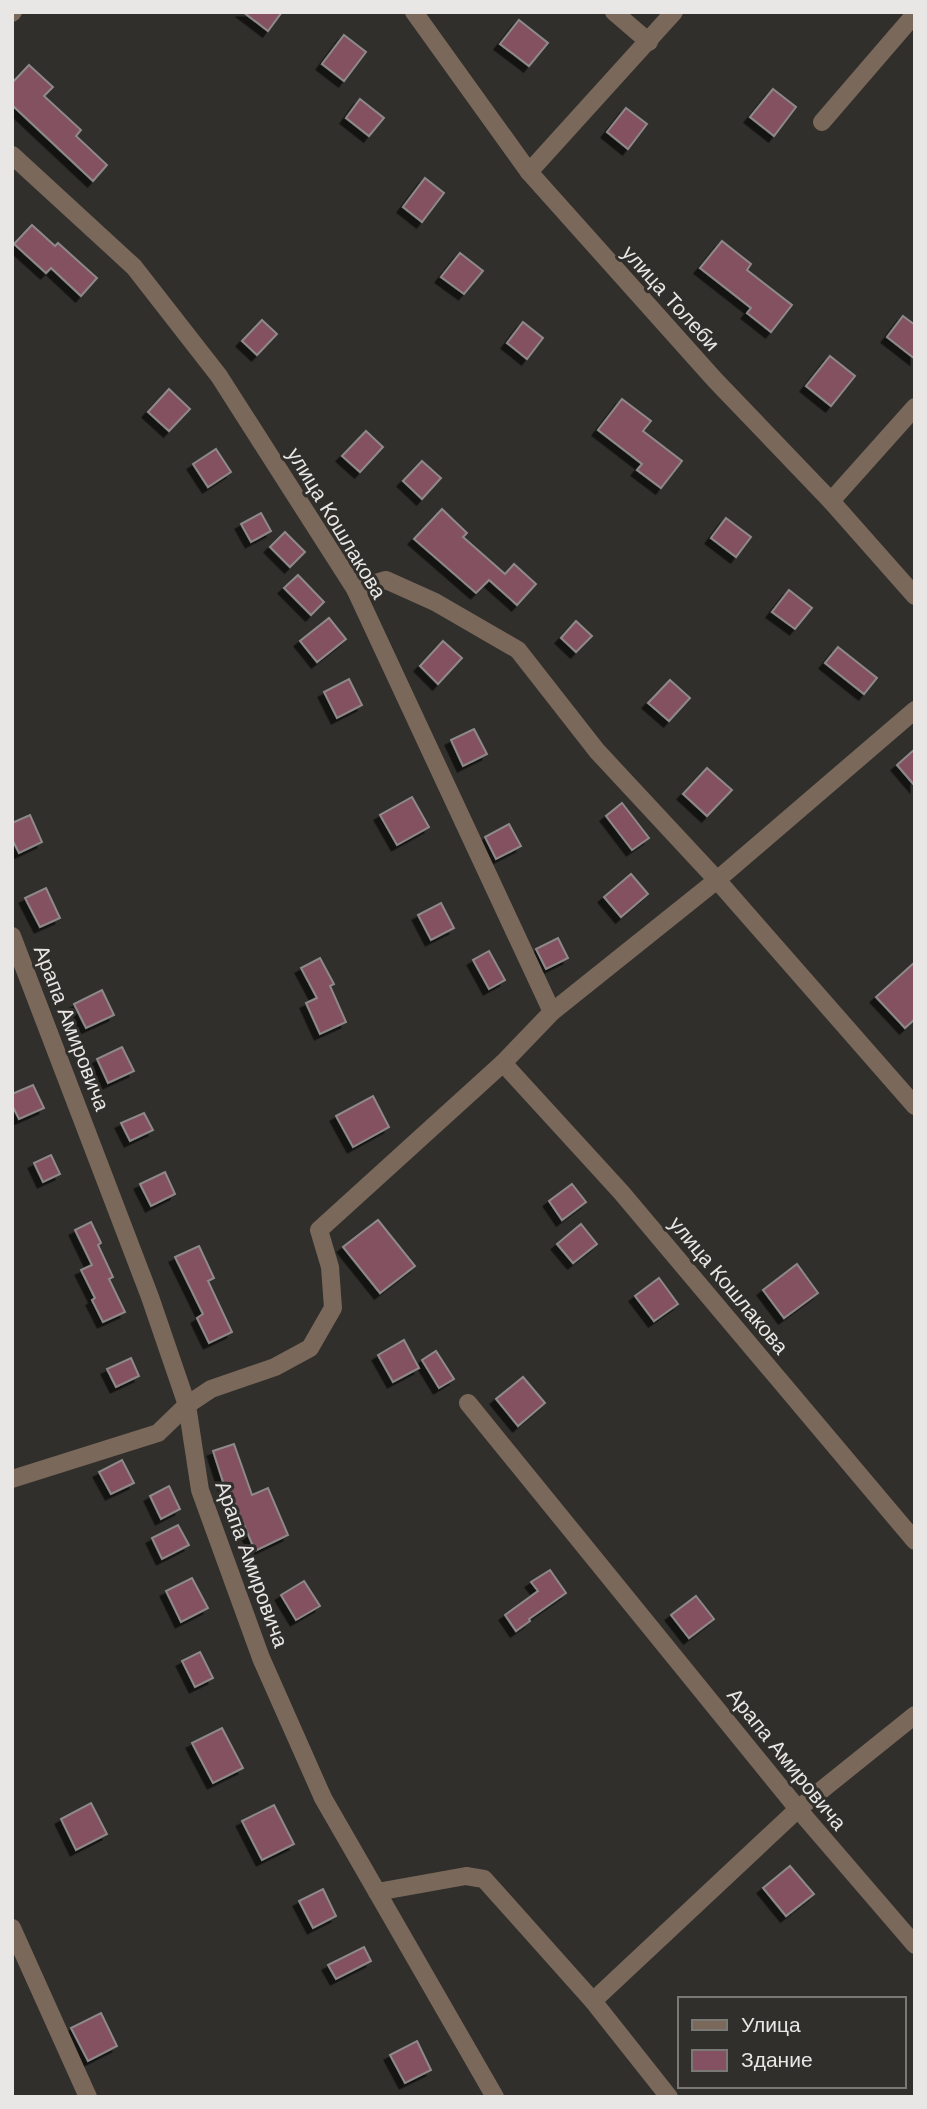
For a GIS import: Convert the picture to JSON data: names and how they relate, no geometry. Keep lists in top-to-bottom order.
{
  "streets": {
    "street": ["улица Толеби", "улица Кошлакова", "Арапа Амировича"]
  },
  "legend": ["Улица", "Здание"]
}
